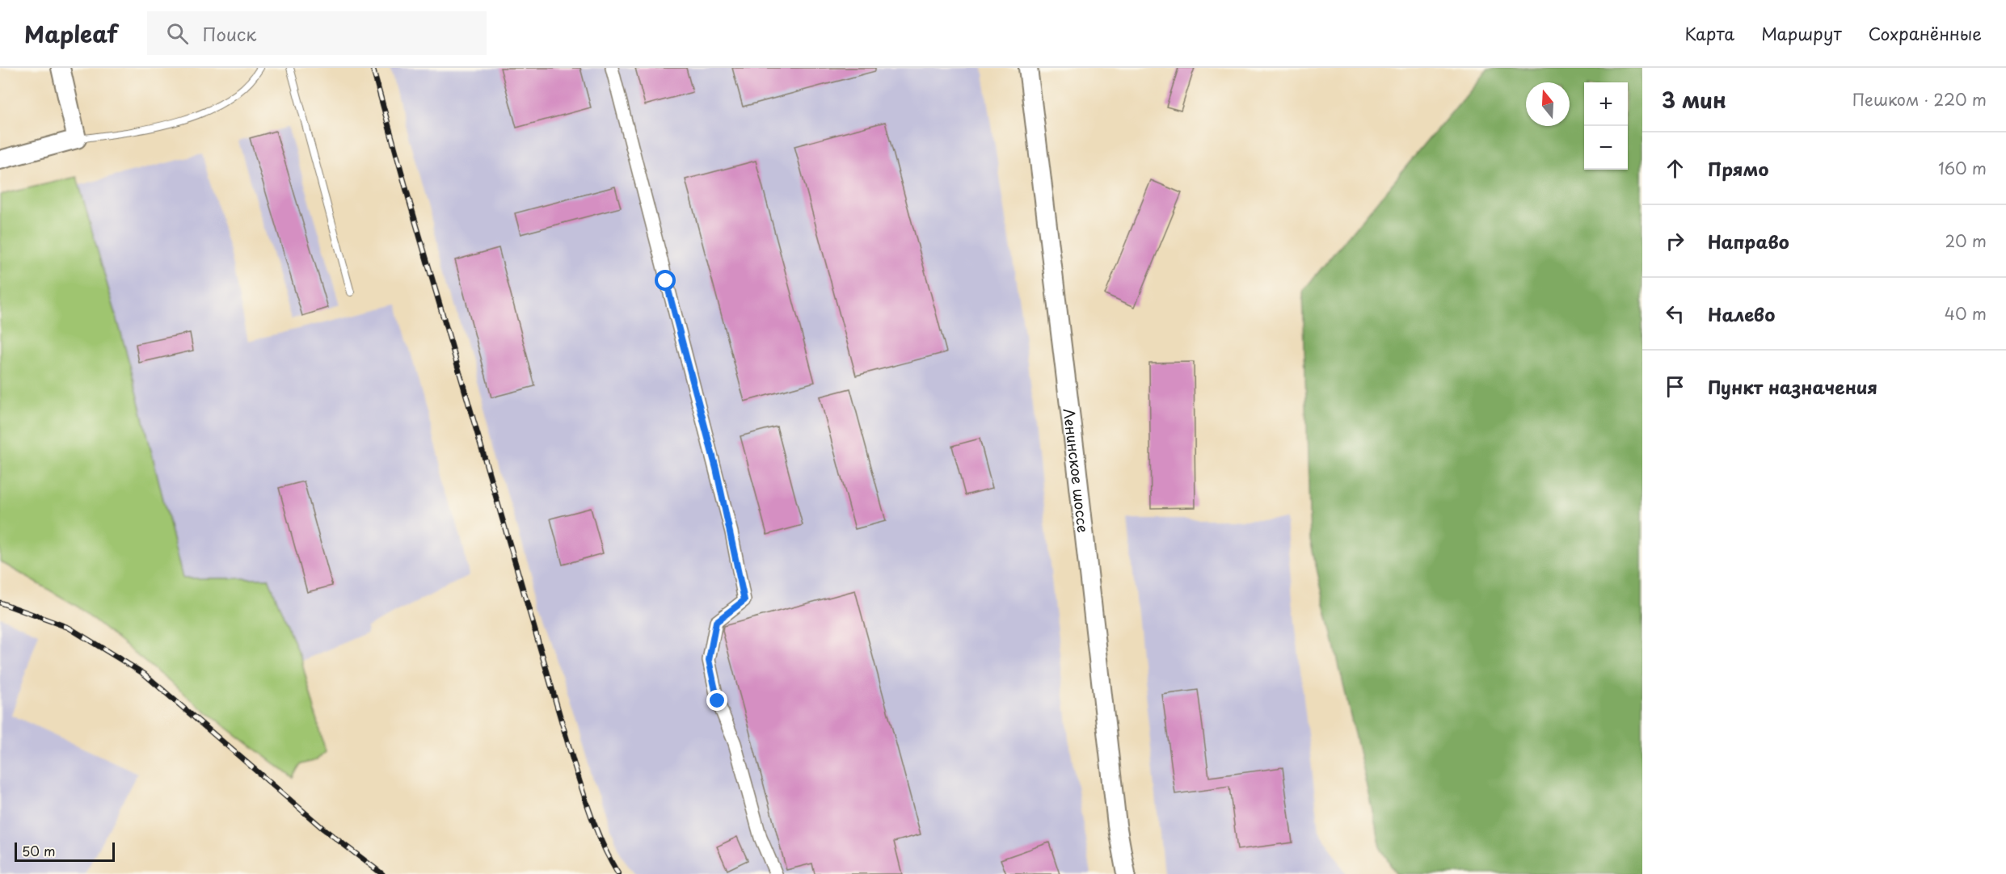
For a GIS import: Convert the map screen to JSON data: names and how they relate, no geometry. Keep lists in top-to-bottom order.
{
  "streets": {
    "street": ["Ленинское шоссе"]
  },
  "scale_bar": "50 m",
  "north": "top",
  "page": {
    "header": "Mapleaf",
    "search": "Поиск",
    "nav": ["Карта", "Маршрут", "Сохранённые"],
    "heading": ["3 мин", "Пешком · 220 m"],
    "map_buttons": ["+", "−"],
    "list": [
      ["Прямо", "160 m"],
      ["Направо", "20 m"],
      ["Налево", "40 m"],
      "Пункт назначения"
    ],
    "scale": "50 m"
  }
}
